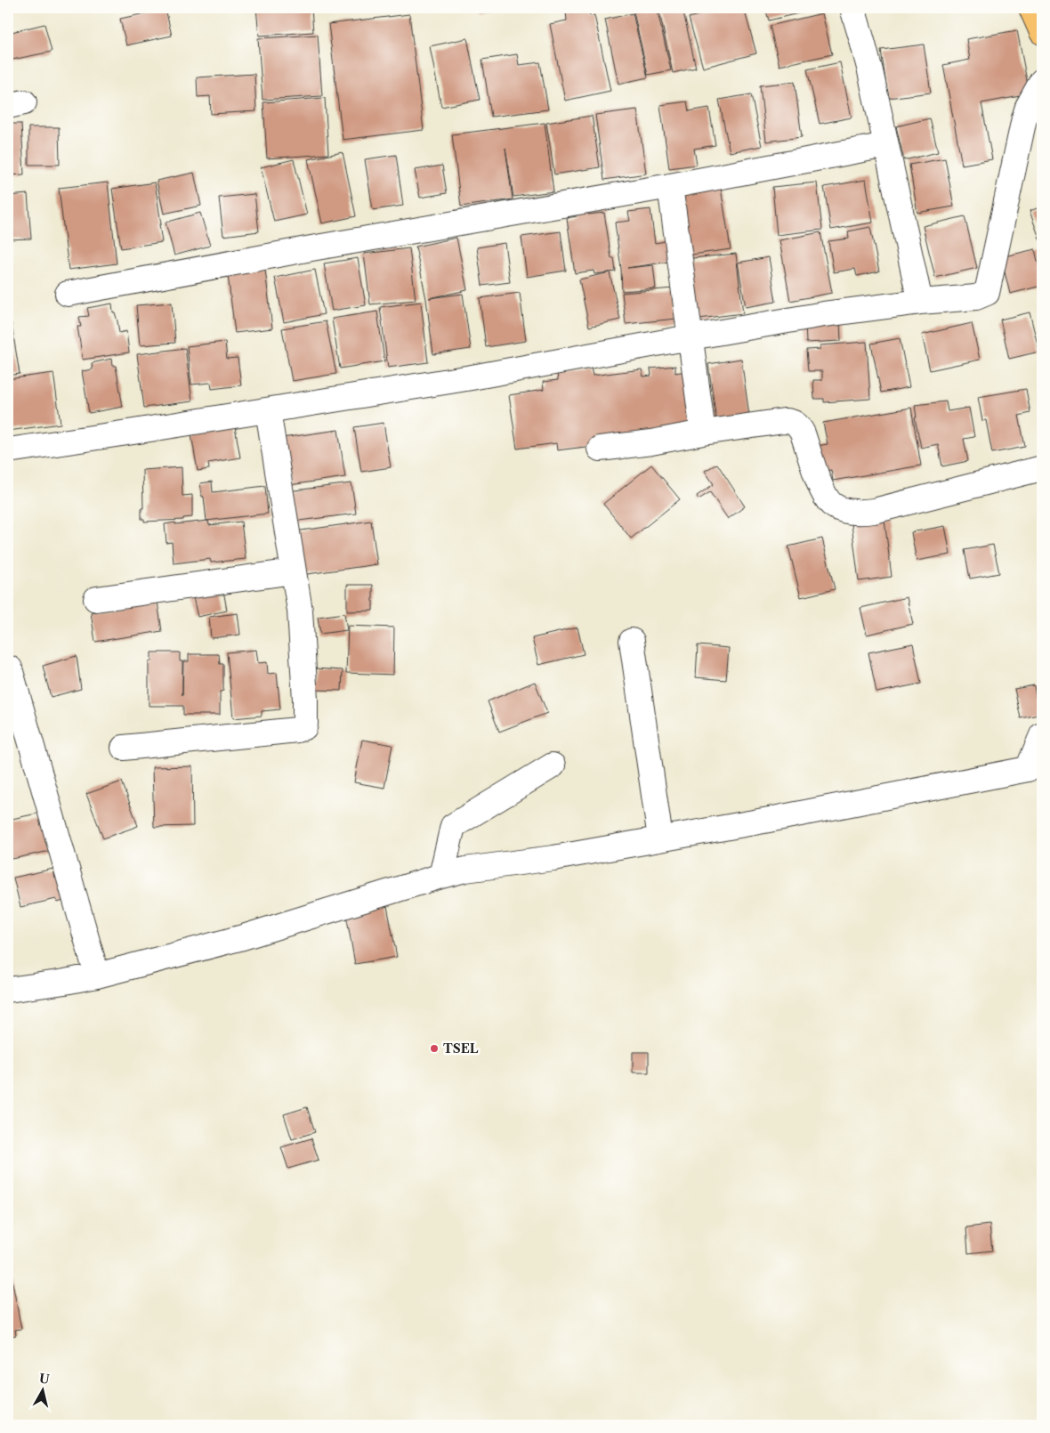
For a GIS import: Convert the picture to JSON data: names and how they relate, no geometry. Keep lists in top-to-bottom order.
{
  "places": ["TSEL"],
  "north": "top"
}
